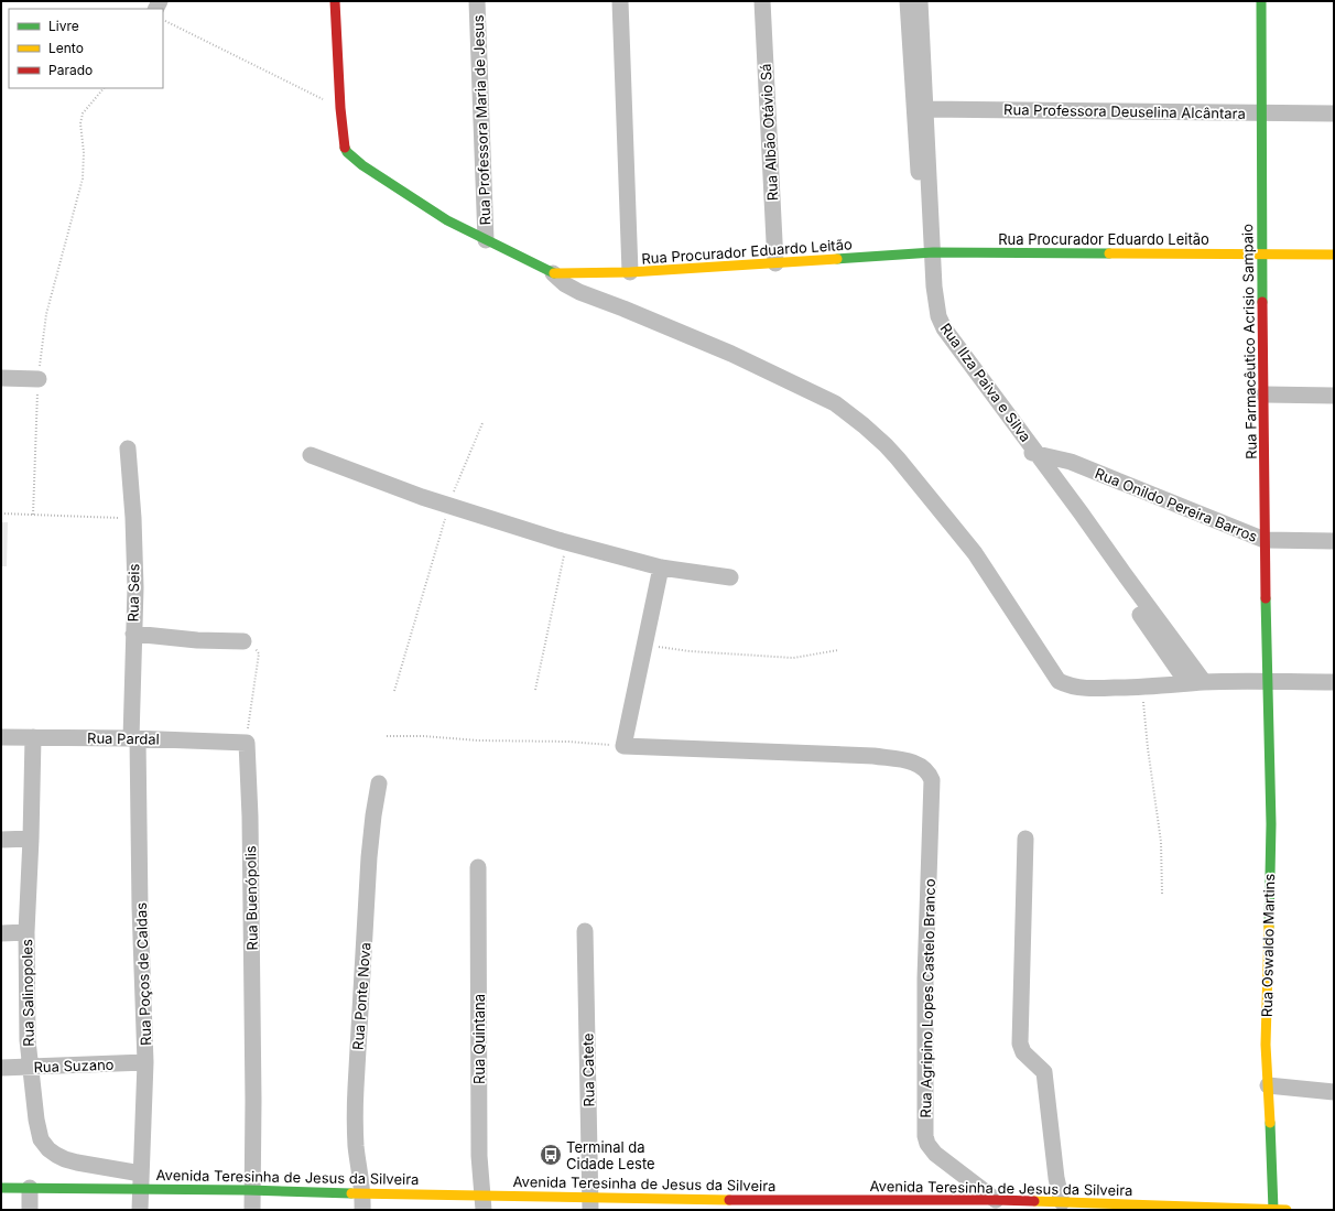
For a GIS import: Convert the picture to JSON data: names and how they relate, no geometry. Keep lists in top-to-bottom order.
{
  "streets": {
    "street": [
      "Rua Professora Deuselina Alcântara",
      "Rua Professora Maria de Jesus",
      "Rua Albão Otávio Sá",
      "Rua Procurador Eduardo Leitão",
      "Rua Farmacêutico Acrisio Sampaio",
      "Rua Ilza Paiva e Silva",
      "Rua Onildo Pereira Barros",
      "Rua Seis",
      "Rua Pardal",
      "Rua Buenópolis",
      "Rua Oswaldo Martins",
      "Rua Poços de Caldas",
      "Rua Salinopoles",
      "Rua Ponte Nova",
      "Rua Agripino Lopes Castelo Branco",
      "Rua Quintana",
      "Rua Suzano",
      "Rua Catete",
      "Avenida Teresinha de Jesus da Silveira"
    ]
  },
  "crossings": [
    ["Rua Professora Deuselina Alcântara", "Rua Farmacêutico Acrisio Sampaio"],
    ["Rua Professora Deuselina Alcântara", "Rua Ilza Paiva e Silva"],
    ["Rua Professora Maria de Jesus", "Rua Procurador Eduardo Leitão"],
    ["Rua Albão Otávio Sá", "Rua Procurador Eduardo Leitão"],
    ["Rua Procurador Eduardo Leitão", "Rua Farmacêutico Acrisio Sampaio"],
    ["Rua Procurador Eduardo Leitão", "Rua Ilza Paiva e Silva"],
    ["Rua Farmacêutico Acrisio Sampaio", "Rua Onildo Pereira Barros"],
    ["Rua Farmacêutico Acrisio Sampaio", "Rua Oswaldo Martins"],
    ["Rua Ilza Paiva e Silva", "Rua Onildo Pereira Barros"],
    ["Rua Seis", "Rua Pardal"],
    ["Rua Seis", "Rua Poços de Caldas"],
    ["Rua Pardal", "Rua Buenópolis"],
    ["Rua Pardal", "Rua Poços de Caldas"],
    ["Rua Pardal", "Rua Salinopoles"],
    ["Rua Buenópolis", "Avenida Teresinha de Jesus da Silveira"],
    ["Rua Oswaldo Martins", "Avenida Teresinha de Jesus da Silveira"],
    ["Rua Poços de Caldas", "Rua Salinopoles"],
    ["Rua Poços de Caldas", "Rua Suzano"],
    ["Rua Poços de Caldas", "Avenida Teresinha de Jesus da Silveira"],
    ["Rua Salinopoles", "Rua Suzano"],
    ["Rua Salinopoles", "Avenida Teresinha de Jesus da Silveira"],
    ["Rua Ponte Nova", "Avenida Teresinha de Jesus da Silveira"],
    ["Rua Agripino Lopes Castelo Branco", "Avenida Teresinha de Jesus da Silveira"],
    ["Rua Quintana", "Avenida Teresinha de Jesus da Silveira"],
    ["Rua Catete", "Avenida Teresinha de Jesus da Silveira"]
  ],
  "places": {
    "bus stop": ["Terminal da Cidade Leste"]
  },
  "legend": ["Livre", "Lento", "Parado"]
}
